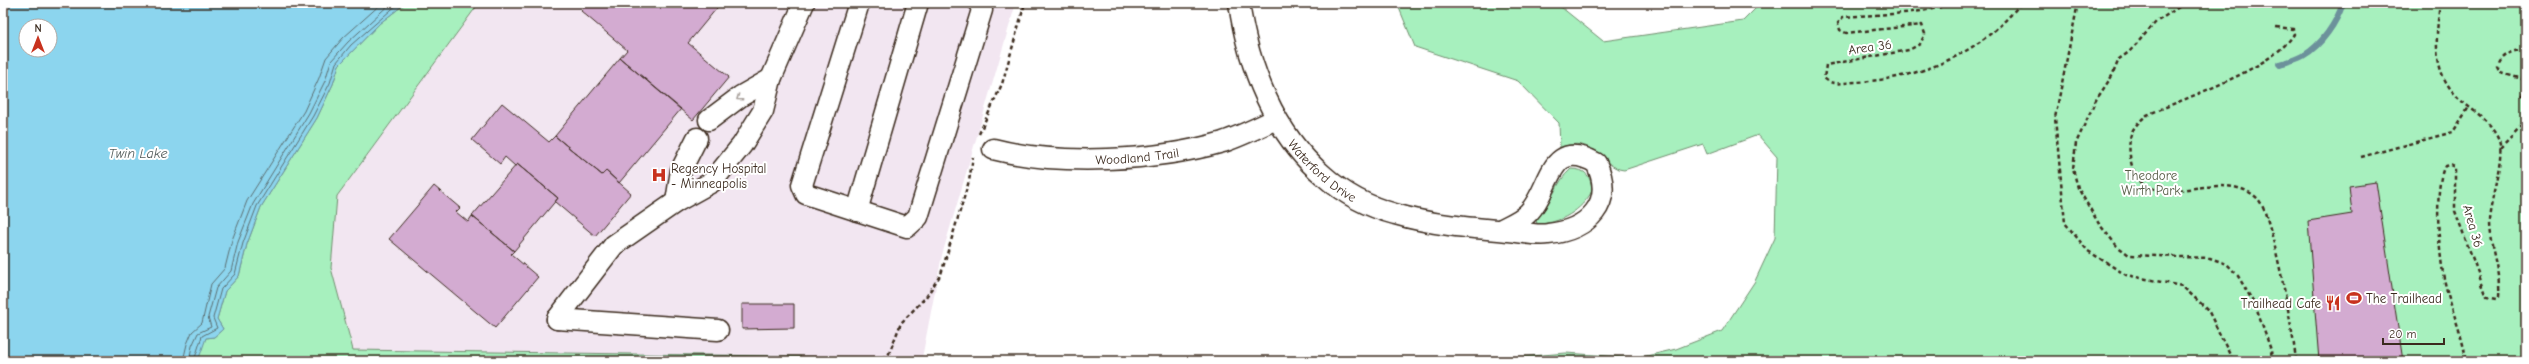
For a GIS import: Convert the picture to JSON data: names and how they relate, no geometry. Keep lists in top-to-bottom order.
{
  "streets": {
    "street": ["Woodland Trail", "Waterford Drive"],
    "path": ["Area 36"]
  },
  "crossings": [
    ["Woodland Trail", "Waterford Drive"]
  ],
  "water": ["Twin Lake"],
  "parks": ["Theodore Wirth Park"],
  "places": {
    "hospital": ["Regency Hospital - Minneapolis"],
    "sports": ["The Trailhead"],
    "restaurant": ["Trailhead Cafe"]
  },
  "scale_bar": "20 m",
  "north": "top"
}
